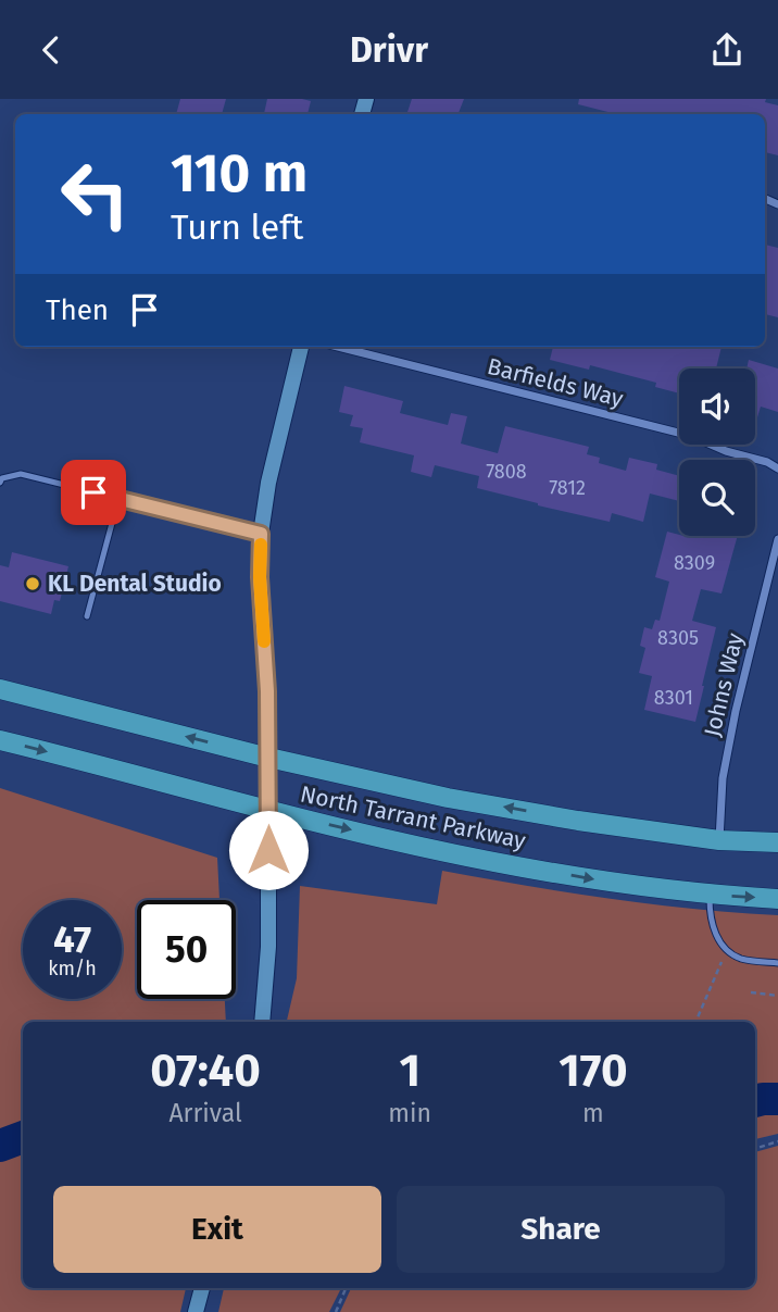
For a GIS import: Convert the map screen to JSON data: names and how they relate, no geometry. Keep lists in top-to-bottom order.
{
  "streets": {
    "main road": ["North Tarrant Parkway"],
    "street": ["Barfields Way", "Johns Way"]
  },
  "crossings": [
    ["Johns Way", "North Tarrant Parkway"]
  ],
  "places": ["KL Dental Studio"],
  "house_numbers": [
    "7808",
    "7812",
    "8309",
    "8305",
    "8301"
  ],
  "page": {
    "header": "Drivr",
    "turn": ["110 m", "Turn left"],
    "then": "Then",
    "speed": "47 km/h",
    "limit": "50",
    "eta": [
      "07:40",
      "Arrival",
      "1",
      "min",
      "170",
      "m"
    ],
    "buttons": ["Exit", "Share"]
  }
}
